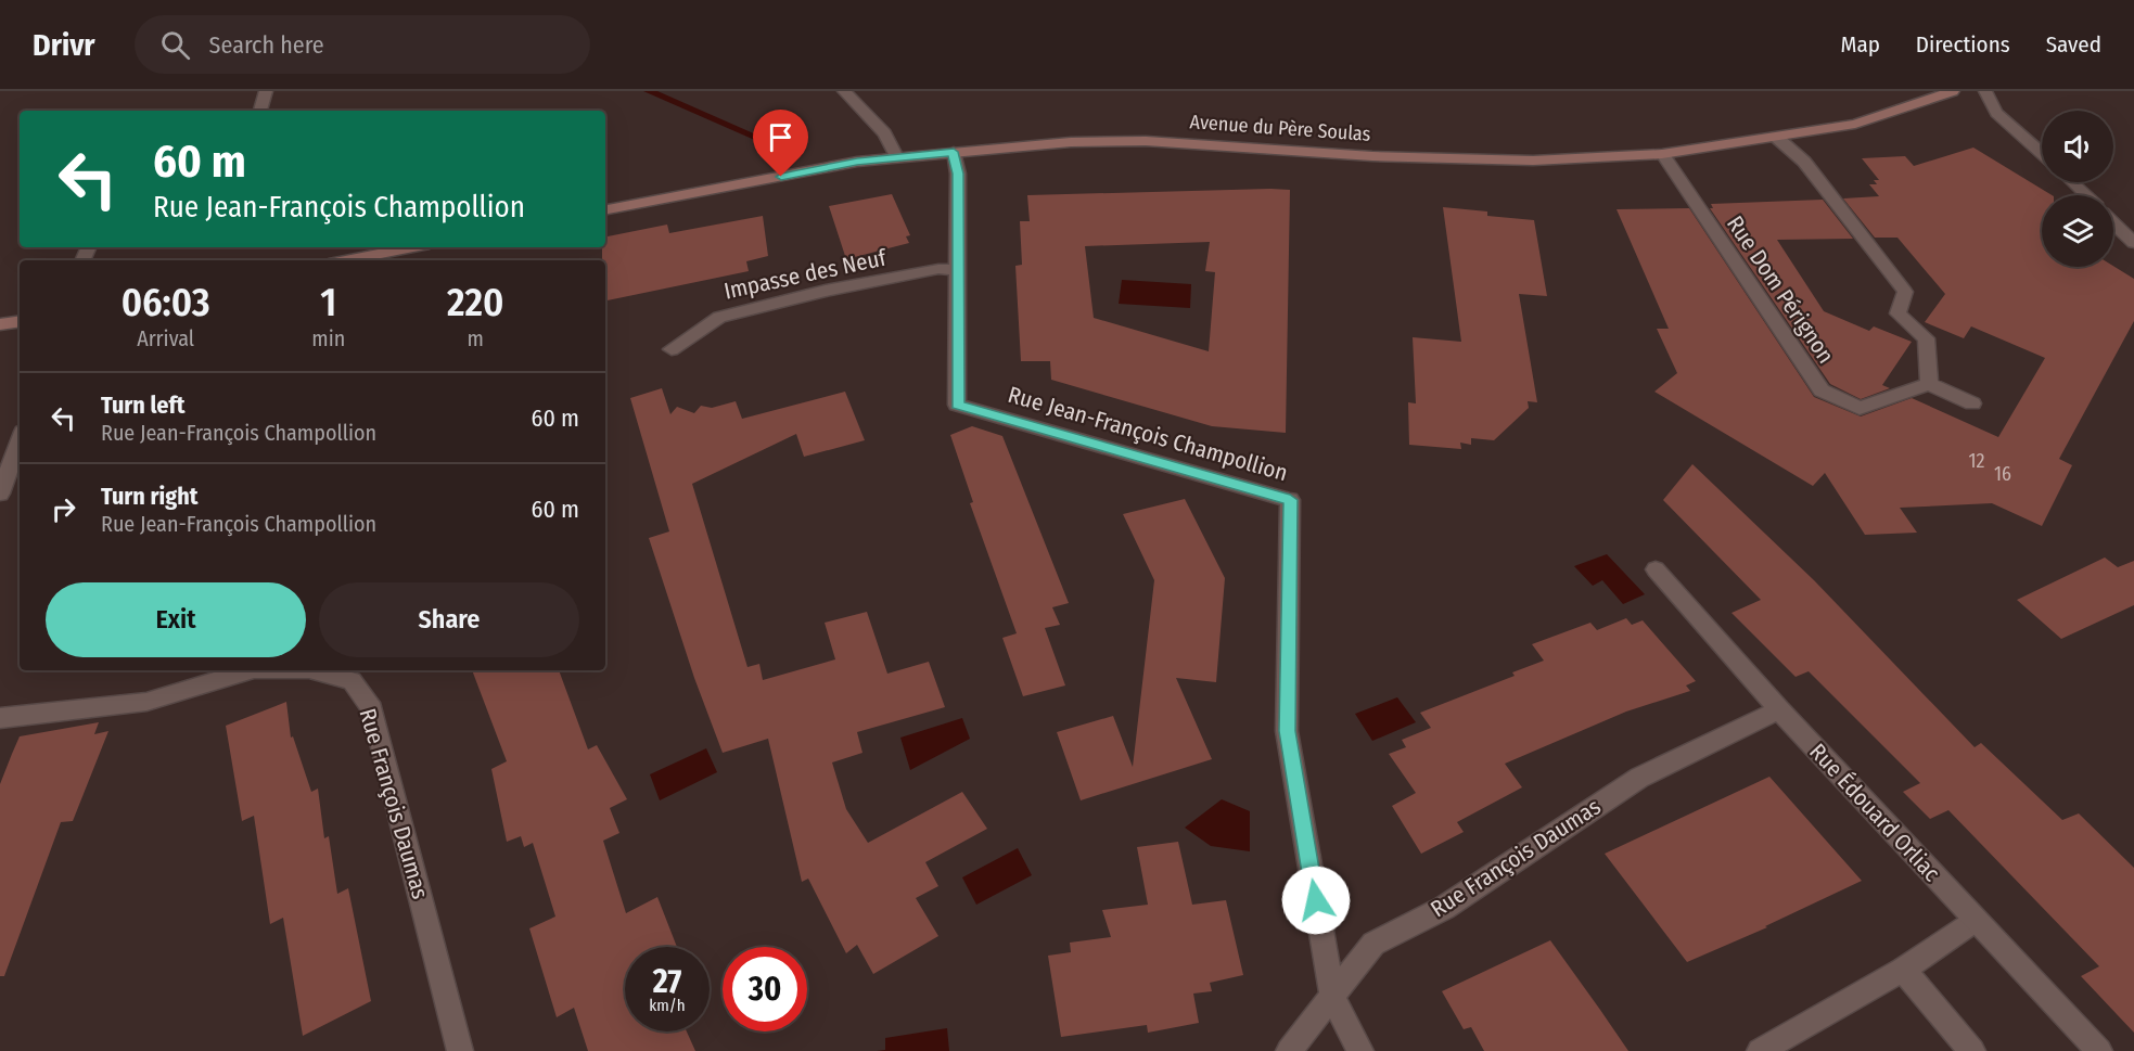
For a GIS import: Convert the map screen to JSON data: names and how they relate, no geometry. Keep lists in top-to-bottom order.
{
  "streets": {
    "main road": ["Avenue du Père Soulas"],
    "street": [
      "Impasse des Neuf",
      "Rue Dom Pérignon",
      "Rue Jean-François Champollion",
      "Rue François Daumas",
      "Rue Édouard Orliac"
    ]
  },
  "crossings": [
    ["Avenue du Père Soulas", "Rue Dom Pérignon"],
    ["Avenue du Père Soulas", "Rue Jean-François Champollion"],
    ["Impasse des Neuf", "Rue Jean-François Champollion"],
    ["Rue Jean-François Champollion", "Rue François Daumas"],
    ["Rue François Daumas", "Rue Édouard Orliac"]
  ],
  "house_numbers": ["12", "16"],
  "page": {
    "header": "Drivr",
    "search": "Search here",
    "nav": ["Map", "Directions", "Saved"],
    "turn": ["60 m", "Rue Jean-François Champollion"],
    "eta": [
      "06:03",
      "Arrival",
      "1",
      "min",
      "220",
      "m"
    ],
    "list": [
      {
        "name": "Turn left",
        "note": "Rue Jean-François Champollion",
        "value": "60 m"
      },
      {
        "name": "Turn right",
        "note": "Rue Jean-François Champollion",
        "value": "60 m"
      }
    ],
    "buttons": ["Exit", "Share"],
    "speed": "27 km/h",
    "limit": "30"
  }
}
